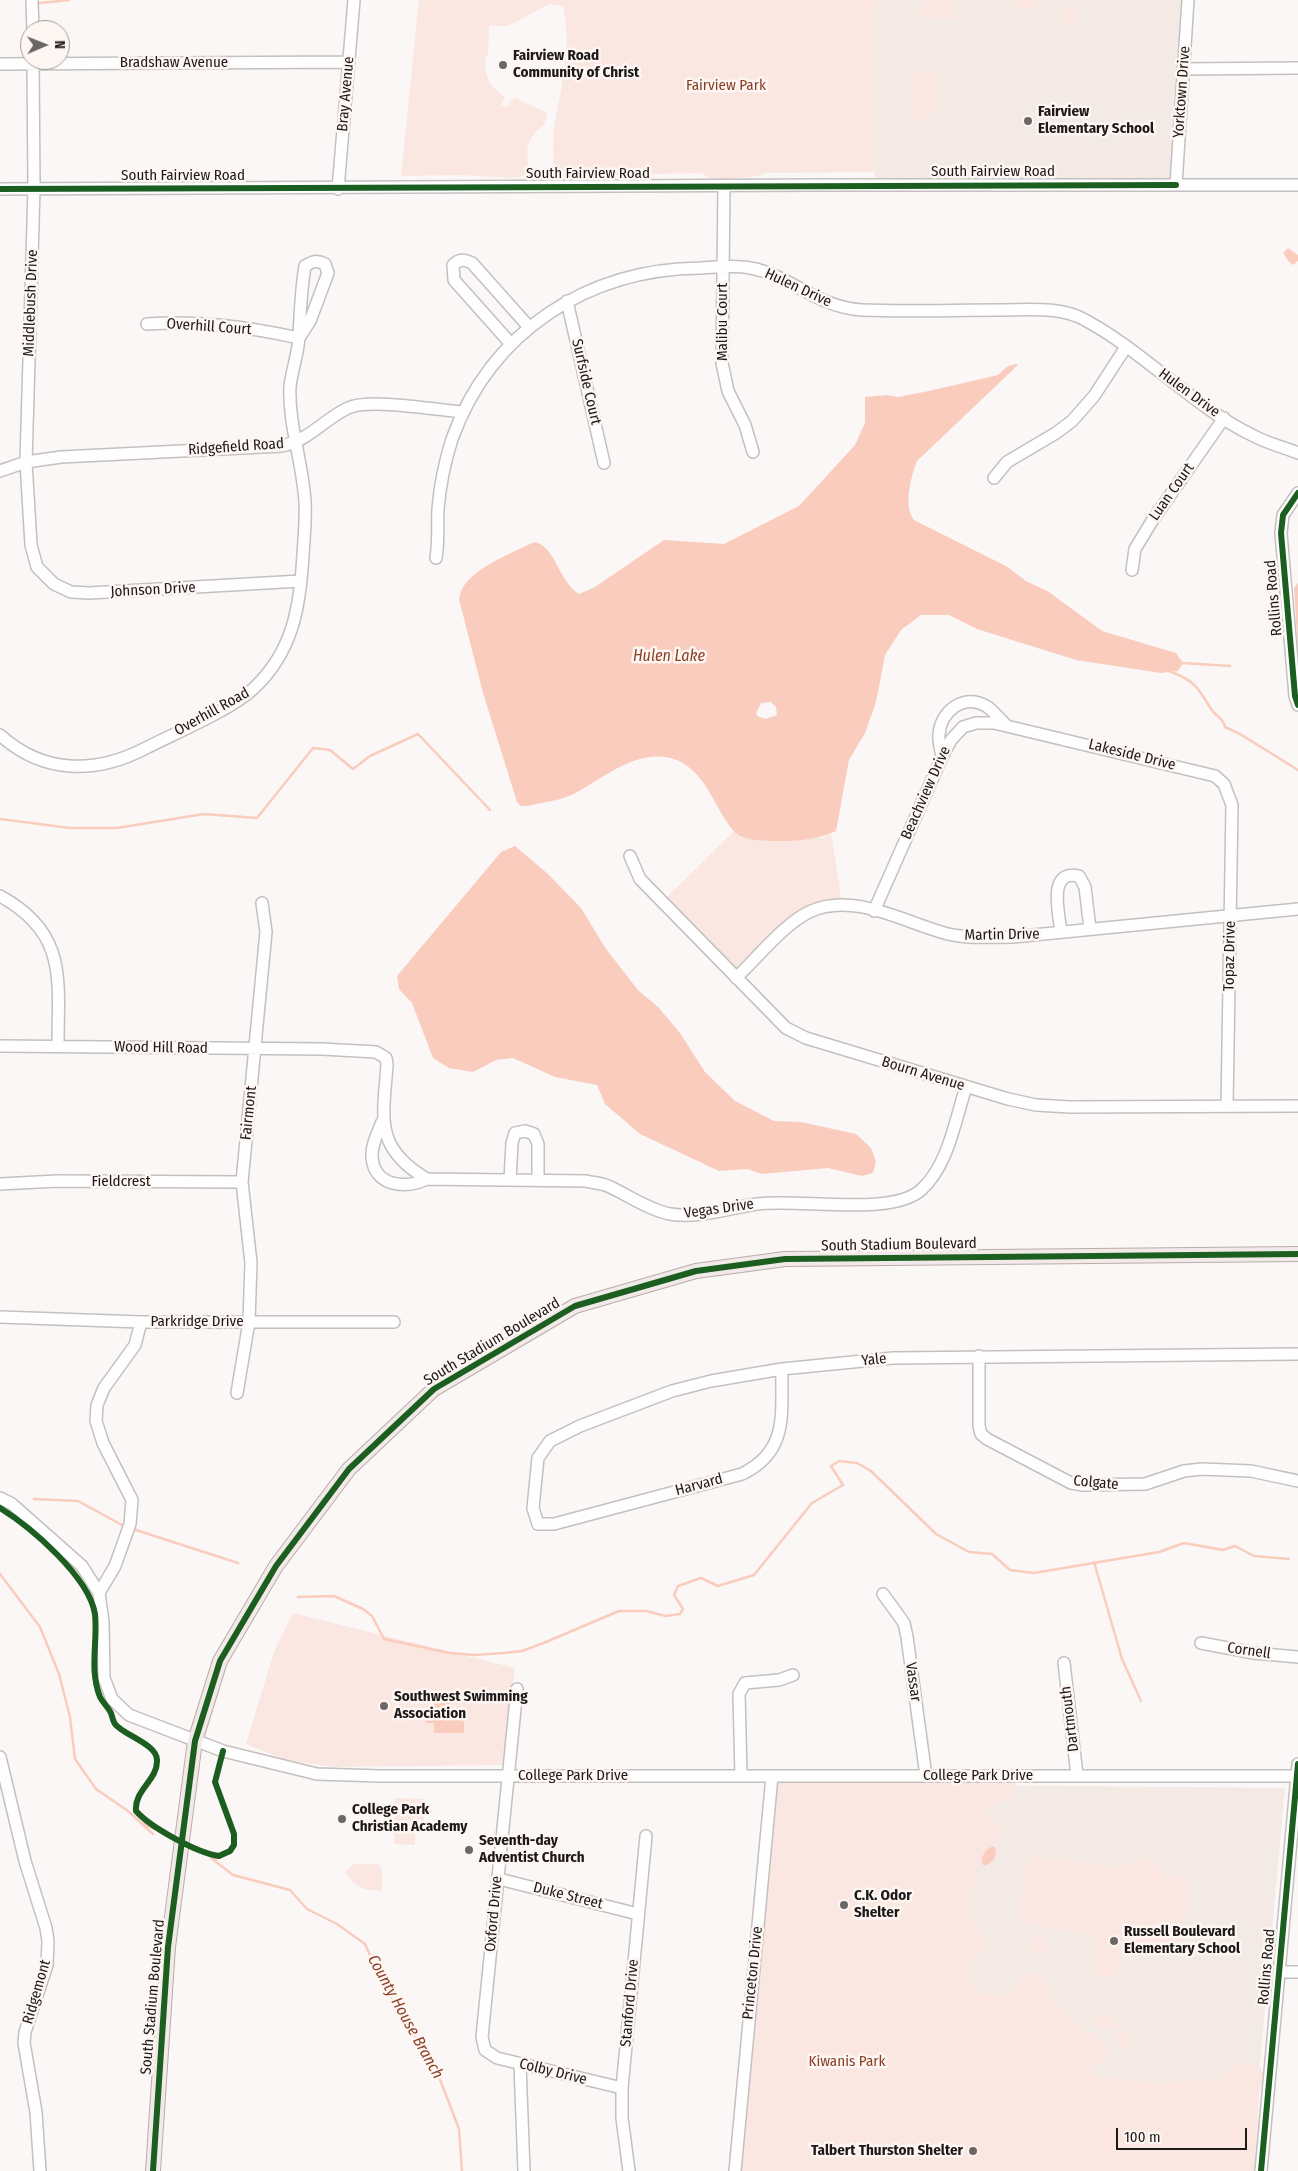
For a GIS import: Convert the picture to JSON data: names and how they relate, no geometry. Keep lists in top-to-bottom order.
{
  "streets": {
    "main road": ["South Stadium Boulevard"],
    "street": [
      "Bradshaw Avenue",
      "Yorktown Drive",
      "Bray Avenue",
      "South Fairview Road",
      "Hulen Drive",
      "Middlebush Drive",
      "Malibu Court",
      "Overhill Court",
      "Surfside Court",
      "Ridgefield Road",
      "Luan Court",
      "Johnson Drive",
      "Rollins Road",
      "Overhill Road",
      "Lakeside Drive",
      "Beachview Drive",
      "Martin Drive",
      "Topaz Drive",
      "Wood Hill Road",
      "Bourn Avenue",
      "Fairmont",
      "Fieldcrest",
      "Vegas Drive",
      "Parkridge Drive",
      "Yale",
      "Colgate",
      "Harvard",
      "Cornell",
      "Vassar",
      "Dartmouth",
      "College Park Drive",
      "Duke Street",
      "Oxford Drive",
      "Princeton Drive",
      "Ridgemont",
      "Stanford Drive",
      "Colby Drive"
    ]
  },
  "crossings": [
    ["Bradshaw Avenue", "Bray Avenue"],
    ["Yorktown Drive", "South Fairview Road"],
    ["Bray Avenue", "South Fairview Road"],
    ["South Fairview Road", "Middlebush Drive"],
    ["South Fairview Road", "Malibu Court"],
    ["Hulen Drive", "Malibu Court"],
    ["Hulen Drive", "Surfside Court"],
    ["Hulen Drive", "Ridgefield Road"],
    ["Hulen Drive", "Luan Court"],
    ["Middlebush Drive", "Ridgefield Road"],
    ["Middlebush Drive", "Johnson Drive"],
    ["Overhill Court", "Overhill Road"],
    ["Ridgefield Road", "Overhill Road"],
    ["Johnson Drive", "Overhill Road"],
    ["Rollins Road", "College Park Drive"],
    ["Lakeside Drive", "Beachview Drive"],
    ["Lakeside Drive", "Topaz Drive"],
    ["Beachview Drive", "Martin Drive"],
    ["Martin Drive", "Topaz Drive"],
    ["Martin Drive", "Bourn Avenue"],
    ["Topaz Drive", "Bourn Avenue"],
    ["Wood Hill Road", "Fairmont"],
    ["Wood Hill Road", "Vegas Drive"],
    ["Bourn Avenue", "Vegas Drive"],
    ["Fairmont", "Fieldcrest"],
    ["Fairmont", "Parkridge Drive"],
    ["South Stadium Boulevard", "College Park Drive"],
    ["Yale", "Colgate"],
    ["Yale", "Harvard"],
    ["Vassar", "College Park Drive"],
    ["Dartmouth", "College Park Drive"],
    ["College Park Drive", "Oxford Drive"],
    ["College Park Drive", "Princeton Drive"],
    ["Duke Street", "Oxford Drive"],
    ["Duke Street", "Stanford Drive"],
    ["Oxford Drive", "Colby Drive"],
    ["Stanford Drive", "Colby Drive"]
  ],
  "water": ["Hulen Lake", "County House Branch"],
  "parks": ["Fairview Park", "Kiwanis Park"],
  "places": [
    "Fairview Road Community of Christ",
    "Fairview Elementary School",
    "Southwest Swimming Association",
    "College Park Christian Academy",
    "Seventh-day Adventist Church",
    "C.K. Odor Shelter",
    "Russell Boulevard Elementary School",
    "Talbert Thurston Shelter"
  ],
  "scale_bar": "100 m",
  "north": "right"
}
